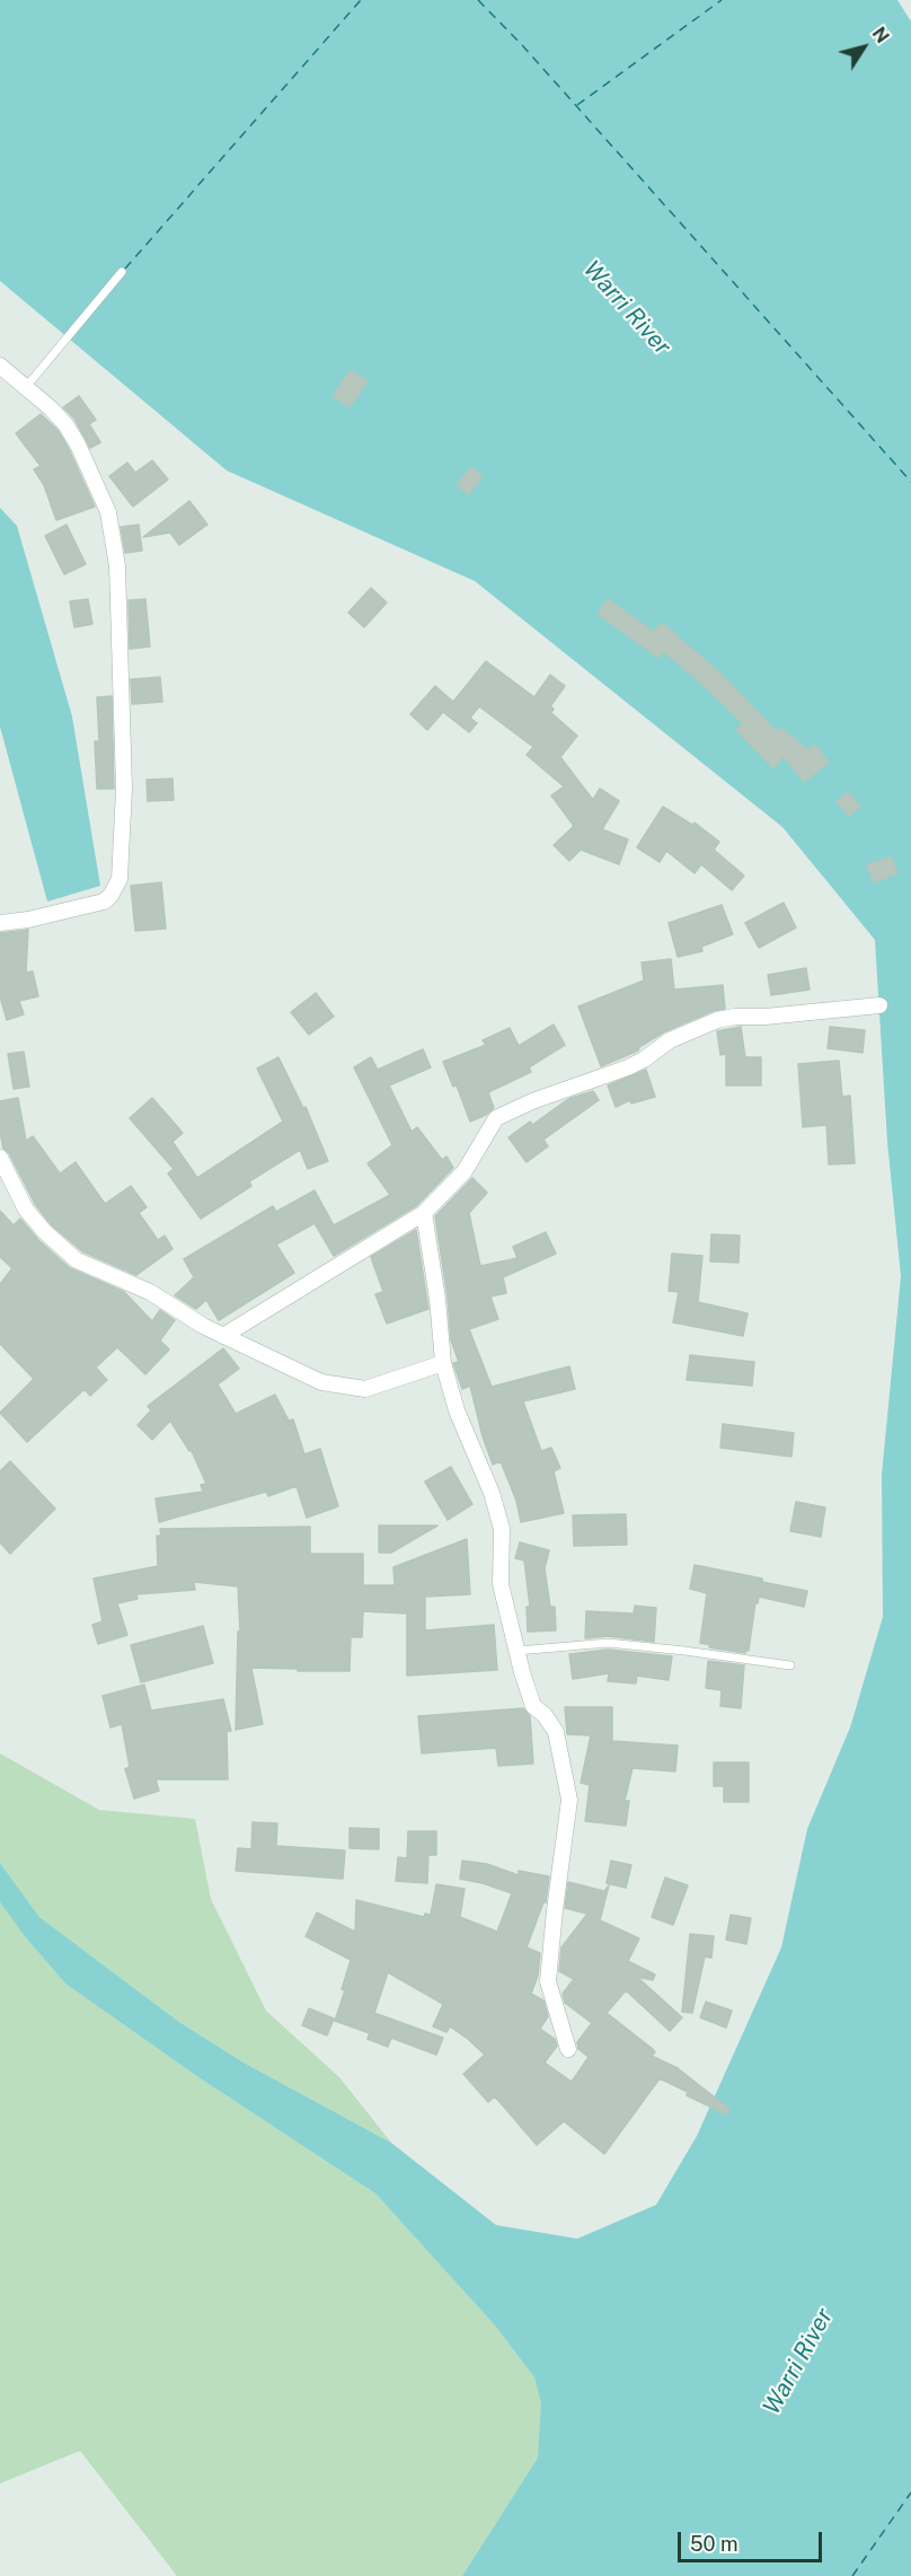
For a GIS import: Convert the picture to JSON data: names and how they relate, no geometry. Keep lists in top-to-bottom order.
{
  "water": ["Warri River"],
  "scale_bar": "50 m",
  "north": "top right"
}
